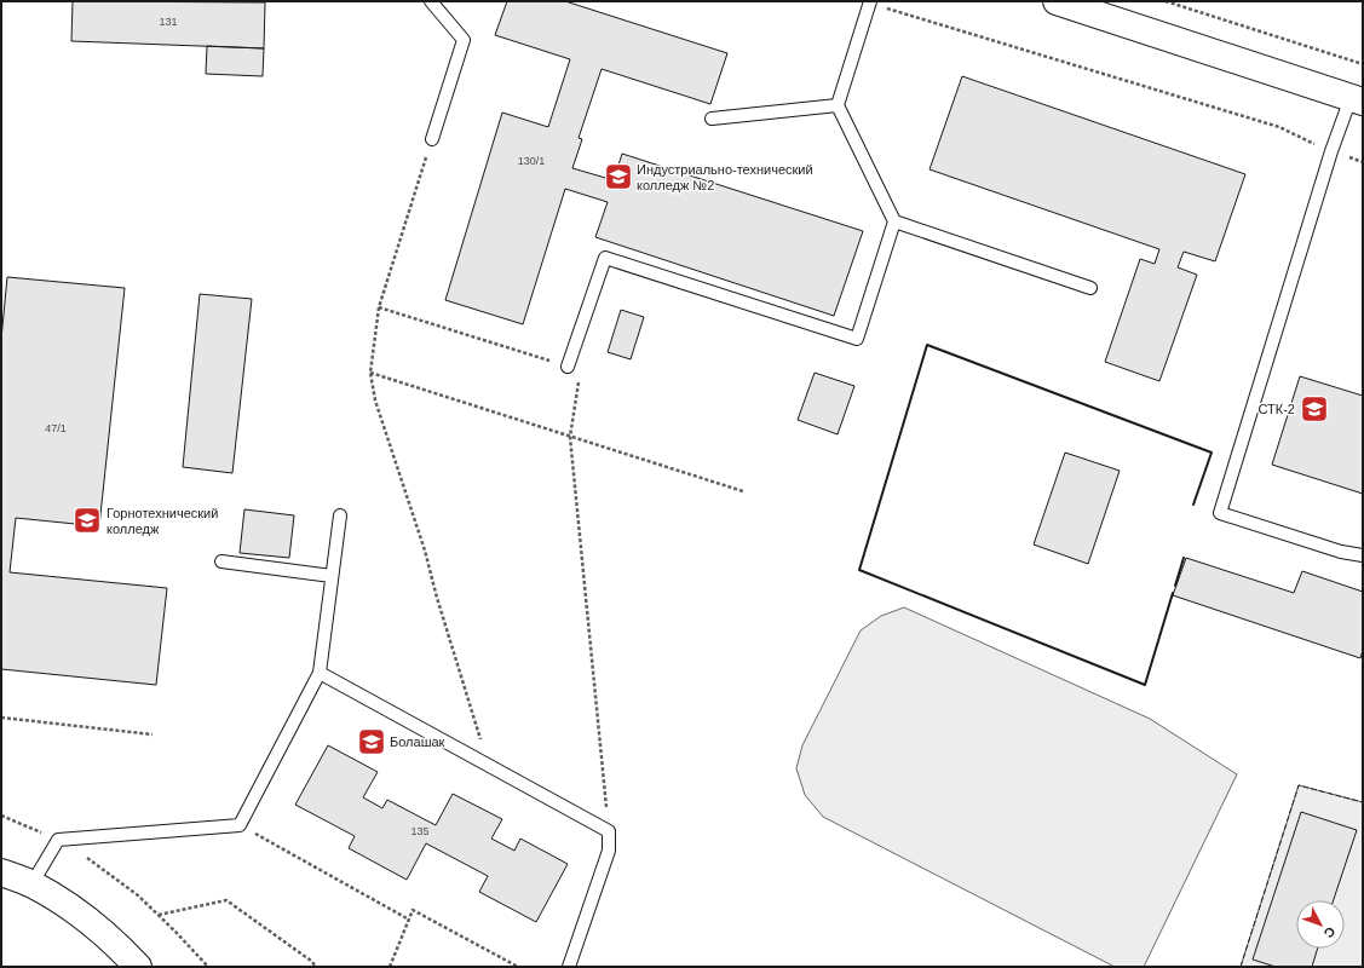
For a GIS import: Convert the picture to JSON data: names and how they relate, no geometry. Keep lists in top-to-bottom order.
{
  "places": {
    "school or university": [
      "Индустриально-технический колледж №2",
      "СТК-2",
      "Горнотехнический колледж",
      "Болашак"
    ]
  },
  "house_numbers": [
    "131",
    "130/1",
    "47/1",
    "135"
  ],
  "north": "bottom right"
}
